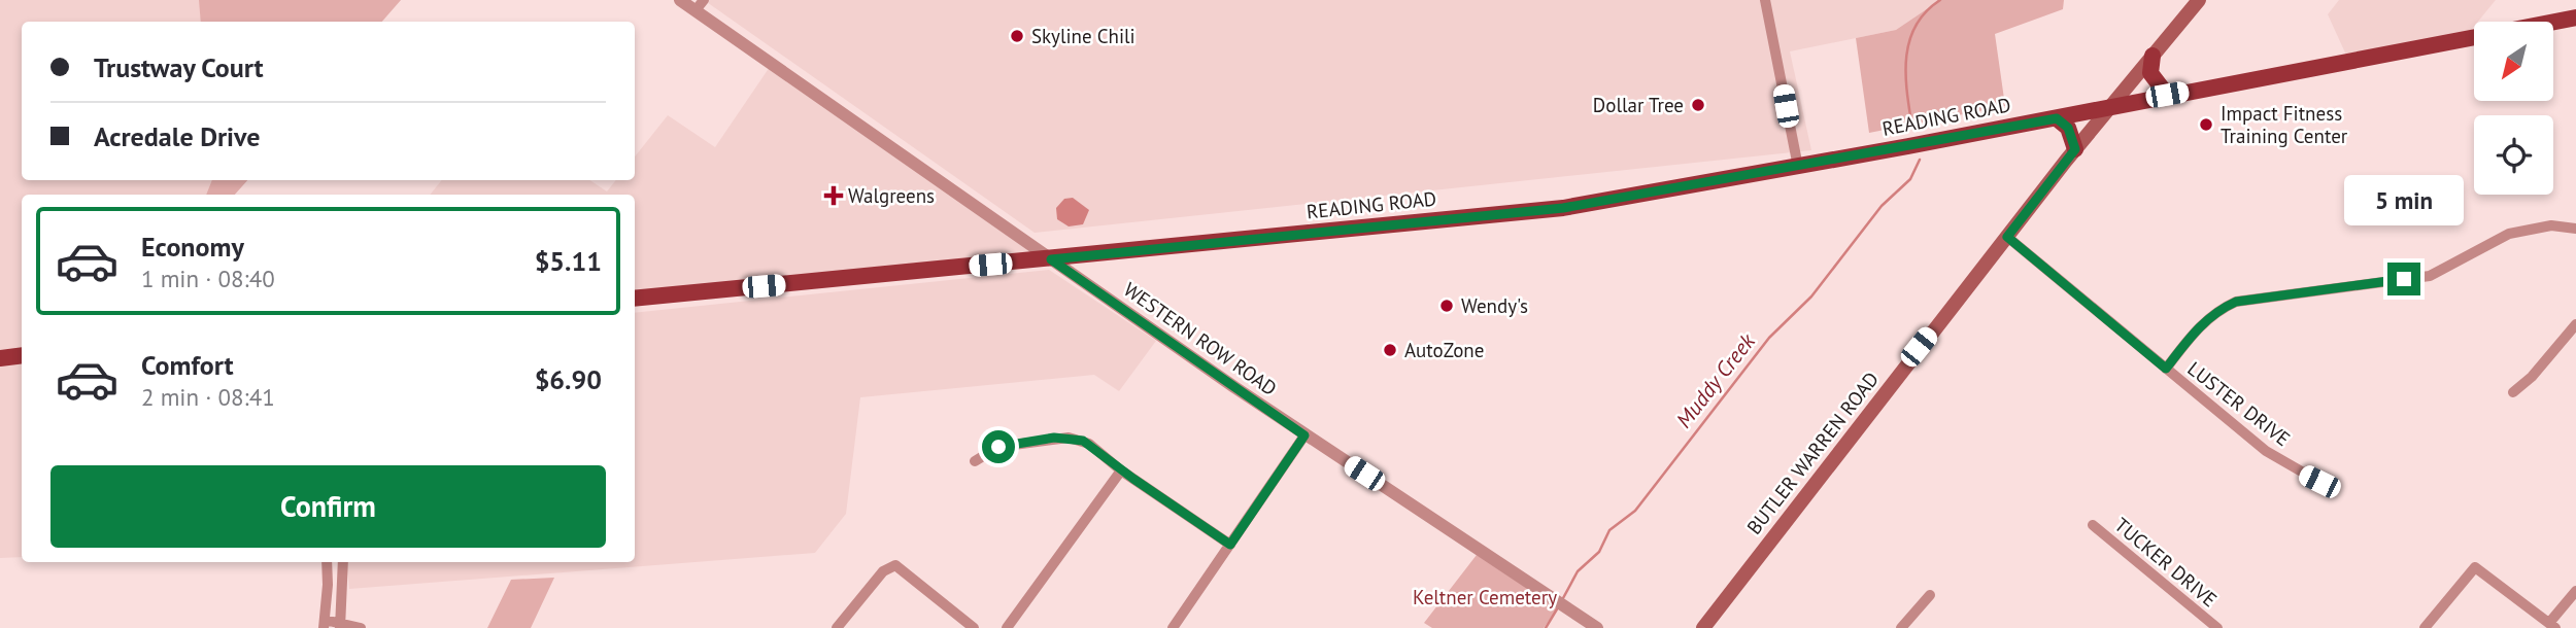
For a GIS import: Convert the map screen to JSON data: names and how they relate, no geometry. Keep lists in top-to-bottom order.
{
  "streets": {
    "main road": ["READING ROAD", "BUTLER WARREN ROAD"],
    "street": ["WESTERN ROW ROAD", "LUSTER DRIVE", "TUCKER DRIVE"]
  },
  "crossings": [
    ["READING ROAD", "WESTERN ROW ROAD"],
    ["READING ROAD", "BUTLER WARREN ROAD"],
    ["LUSTER DRIVE", "BUTLER WARREN ROAD"]
  ],
  "water": ["Muddy Creek"],
  "parks": ["Keltner Cemetery"],
  "places": {
    "other": [
      "Skyline Chili",
      "Dollar Tree",
      "Impact Fitness Training Center",
      "Wendy's",
      "AutoZone"
    ],
    "health": ["Walgreens"]
  },
  "north": "bottom left",
  "page": {
    "banner": ["Trustway Court", "Acredale Drive"],
    "bubble": "5 min",
    "list": [
      {
        "name": "Economy",
        "note": "1 min · 08:40",
        "value": "$5.11"
      },
      {
        "name": "Comfort",
        "note": "2 min · 08:41",
        "value": "$6.90"
      }
    ],
    "buttons": "Confirm"
  }
}
